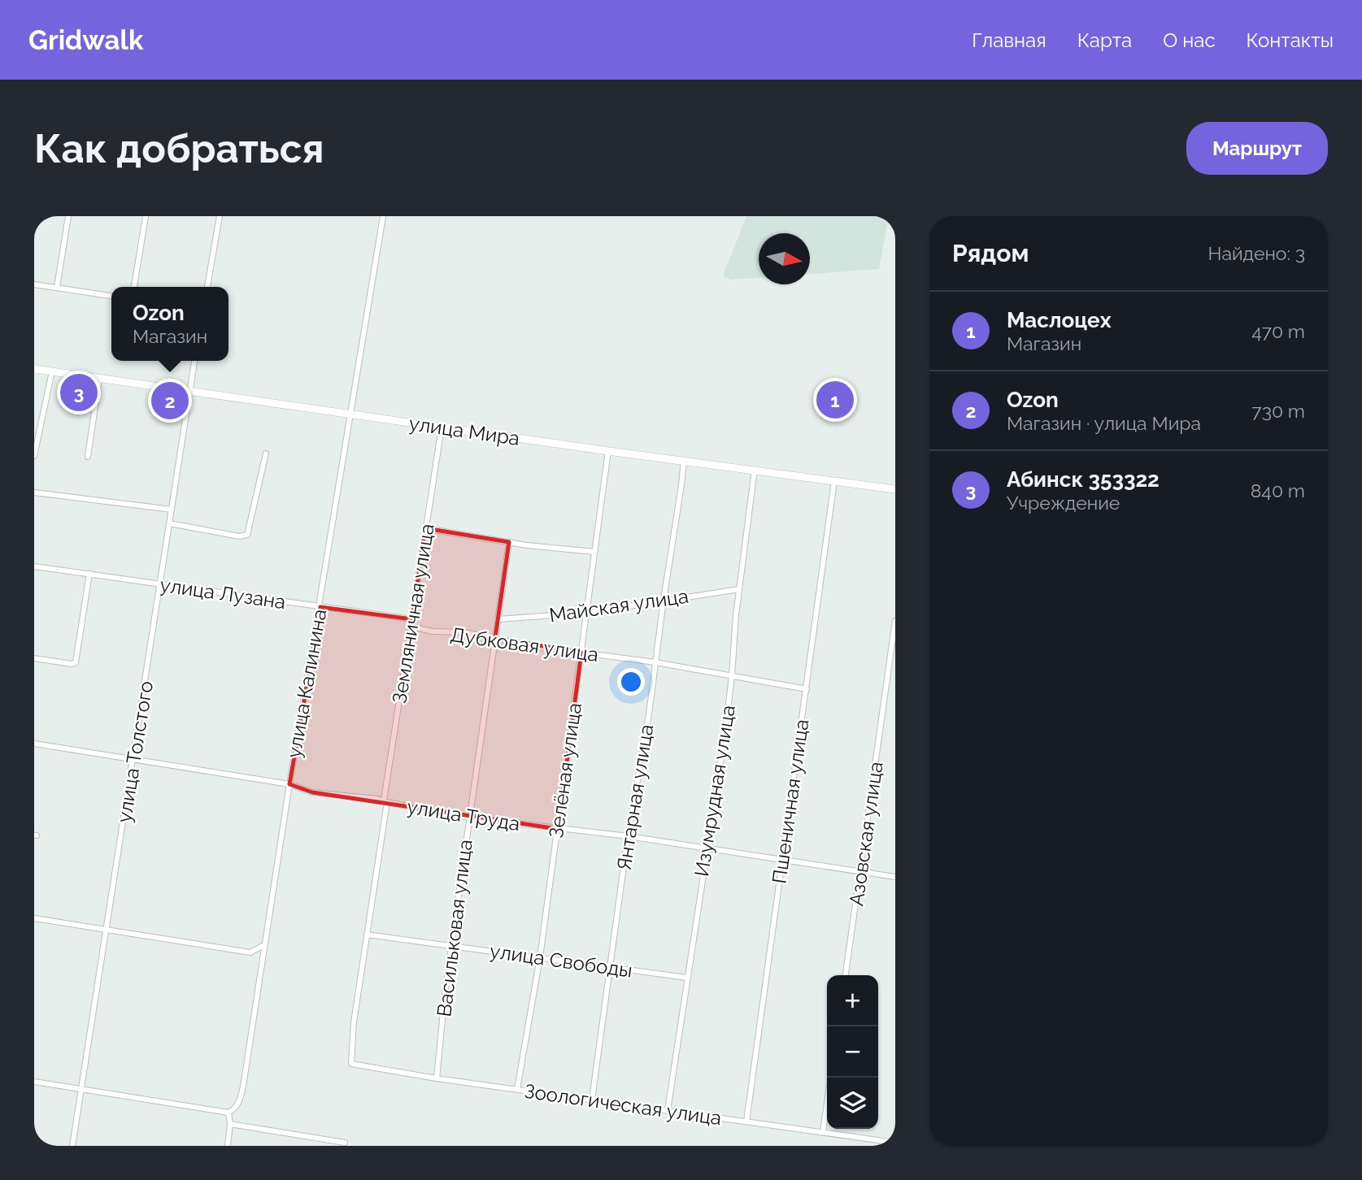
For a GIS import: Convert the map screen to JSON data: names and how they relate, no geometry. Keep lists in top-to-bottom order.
{
  "streets": {
    "main road": ["улица Мира"],
    "street": [
      "улица Лузана",
      "Майская улица",
      "Земляничная улица",
      "Дубковая улица",
      "улица Калинина",
      "улица Толстого",
      "Зелёная улица",
      "Изумрудная улица",
      "Янтарная улица",
      "Пшеничная улица",
      "улица Труда",
      "Азовская улица",
      "Васильковая улица",
      "улица Свободы",
      "Зоологическая улица"
    ]
  },
  "crossings": [
    ["улица Мира", "Земляничная улица"],
    ["улица Мира", "улица Калинина"],
    ["улица Мира", "улица Толстого"],
    ["улица Мира", "Зелёная улица"],
    ["улица Мира", "Изумрудная улица"],
    ["улица Мира", "Янтарная улица"],
    ["улица Мира", "Пшеничная улица"],
    ["улица Лузана", "Земляничная улица"],
    ["улица Лузана", "улица Калинина"],
    ["улица Лузана", "улица Толстого"],
    ["Майская улица", "Зелёная улица"],
    ["Майская улица", "Изумрудная улица"],
    ["Майская улица", "Янтарная улица"],
    ["Майская улица", "Васильковая улица"],
    ["Земляничная улица", "Дубковая улица"],
    ["Земляничная улица", "улица Труда"],
    ["Земляничная улица", "улица Свободы"],
    ["Земляничная улица", "Зоологическая улица"],
    ["Дубковая улица", "Зелёная улица"],
    ["Дубковая улица", "Изумрудная улица"],
    ["Дубковая улица", "Янтарная улица"],
    ["Дубковая улица", "Пшеничная улица"],
    ["Дубковая улица", "Васильковая улица"],
    ["улица Калинина", "улица Труда"],
    ["улица Толстого", "улица Труда"],
    ["Зелёная улица", "улица Труда"],
    ["Зелёная улица", "улица Свободы"],
    ["Зелёная улица", "Зоологическая улица"],
    ["Изумрудная улица", "улица Труда"],
    ["Изумрудная улица", "улица Свободы"],
    ["Изумрудная улица", "Зоологическая улица"],
    ["Янтарная улица", "улица Труда"],
    ["Янтарная улица", "улица Свободы"],
    ["Янтарная улица", "Зоологическая улица"],
    ["Пшеничная улица", "улица Труда"],
    ["Пшеничная улица", "Зоологическая улица"],
    ["улица Труда", "Азовская улица"],
    ["улица Труда", "Васильковая улица"],
    ["Васильковая улица", "улица Свободы"],
    ["Васильковая улица", "Зоологическая улица"]
  ],
  "north": "right",
  "page": {
    "header": "Gridwalk",
    "nav": [
      "Главная",
      "Карта",
      "О нас",
      "Контакты"
    ],
    "buttons": "Маршрут",
    "title": "Как добраться",
    "heading": ["Рядом", "Найдено: 3"],
    "popup": ["Ozon", "Магазин"],
    "list": [
      {
        "mark": "1",
        "name": "Маслоцех",
        "note": "Магазин",
        "value": "470 m"
      },
      {
        "mark": "2",
        "name": "Ozon",
        "note": "Магазин · улица Мира",
        "value": "730 m"
      },
      {
        "mark": "3",
        "name": "Абинск 353322",
        "note": "Учреждение",
        "value": "840 m"
      }
    ],
    "pins": ["3", "1", "2"],
    "map_buttons": ["+", "−"]
  }
}
